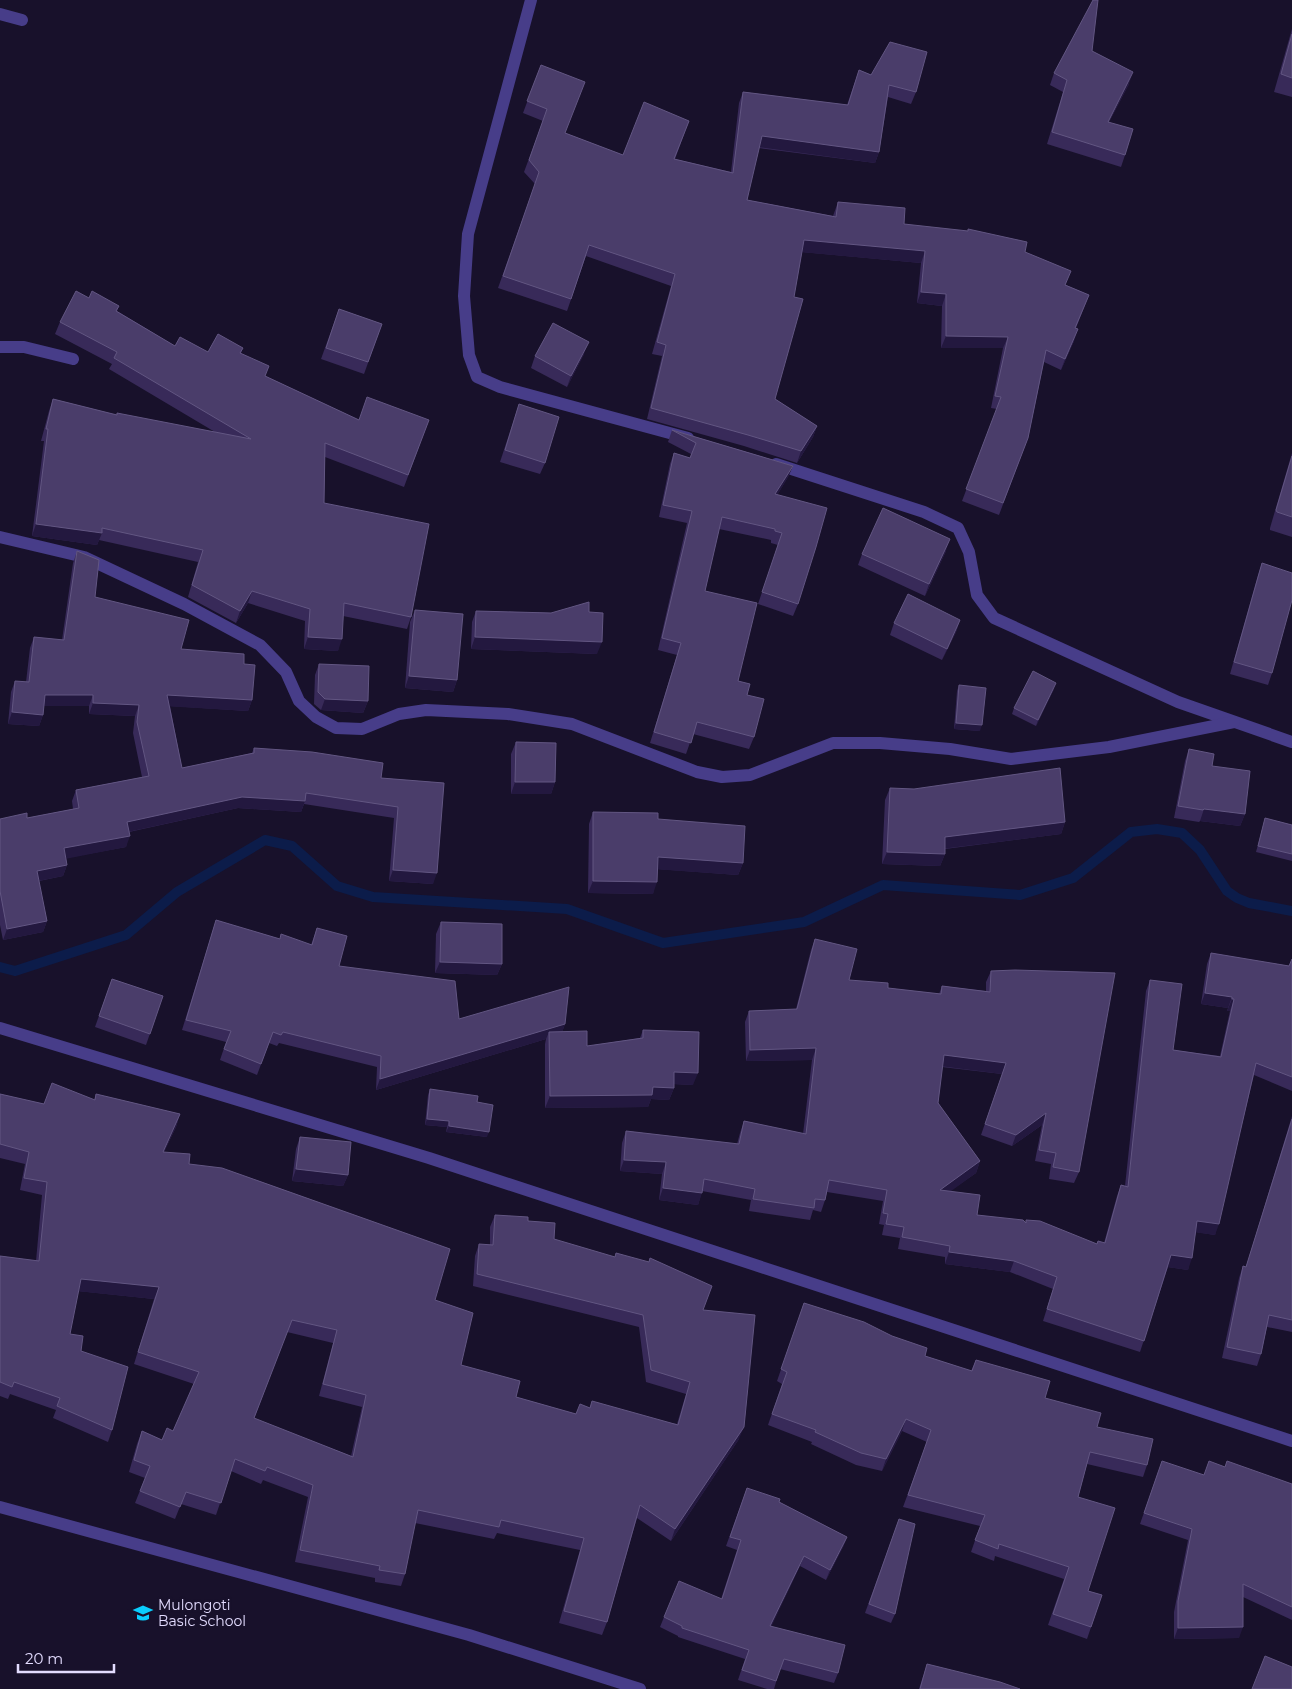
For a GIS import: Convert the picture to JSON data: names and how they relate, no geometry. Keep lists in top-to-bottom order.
{
  "places": {
    "school or university": ["Mulongoti Basic School"]
  },
  "scale_bar": "20 m"
}
